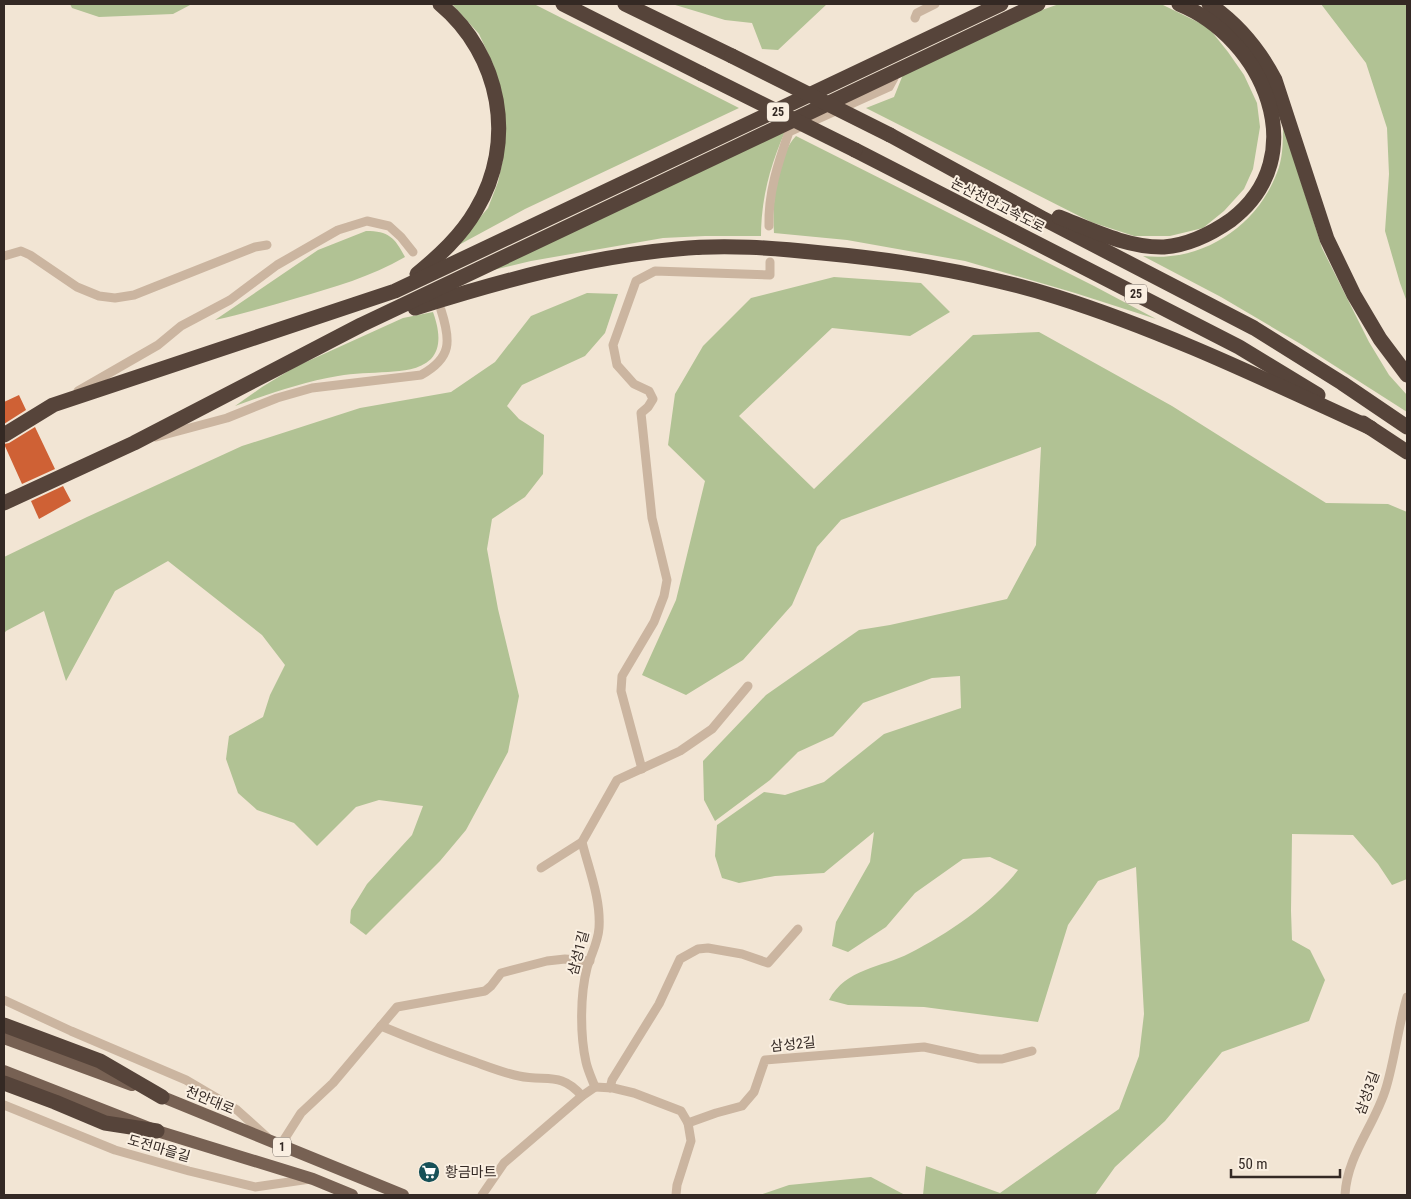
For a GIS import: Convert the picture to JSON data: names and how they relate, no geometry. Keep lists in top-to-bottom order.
{
  "streets": {
    "highway": ["25", "논산천안고속도로"],
    "main road": ["천안대로", "1"],
    "lane": [
      "삼성1길",
      "삼성2길",
      "삼성3길",
      "도전마을길"
    ]
  },
  "crossings": [
    ["1", "도전마을길"]
  ],
  "places": {
    "supermarket": ["황금마트"]
  },
  "scale_bar": "50 m"
}
